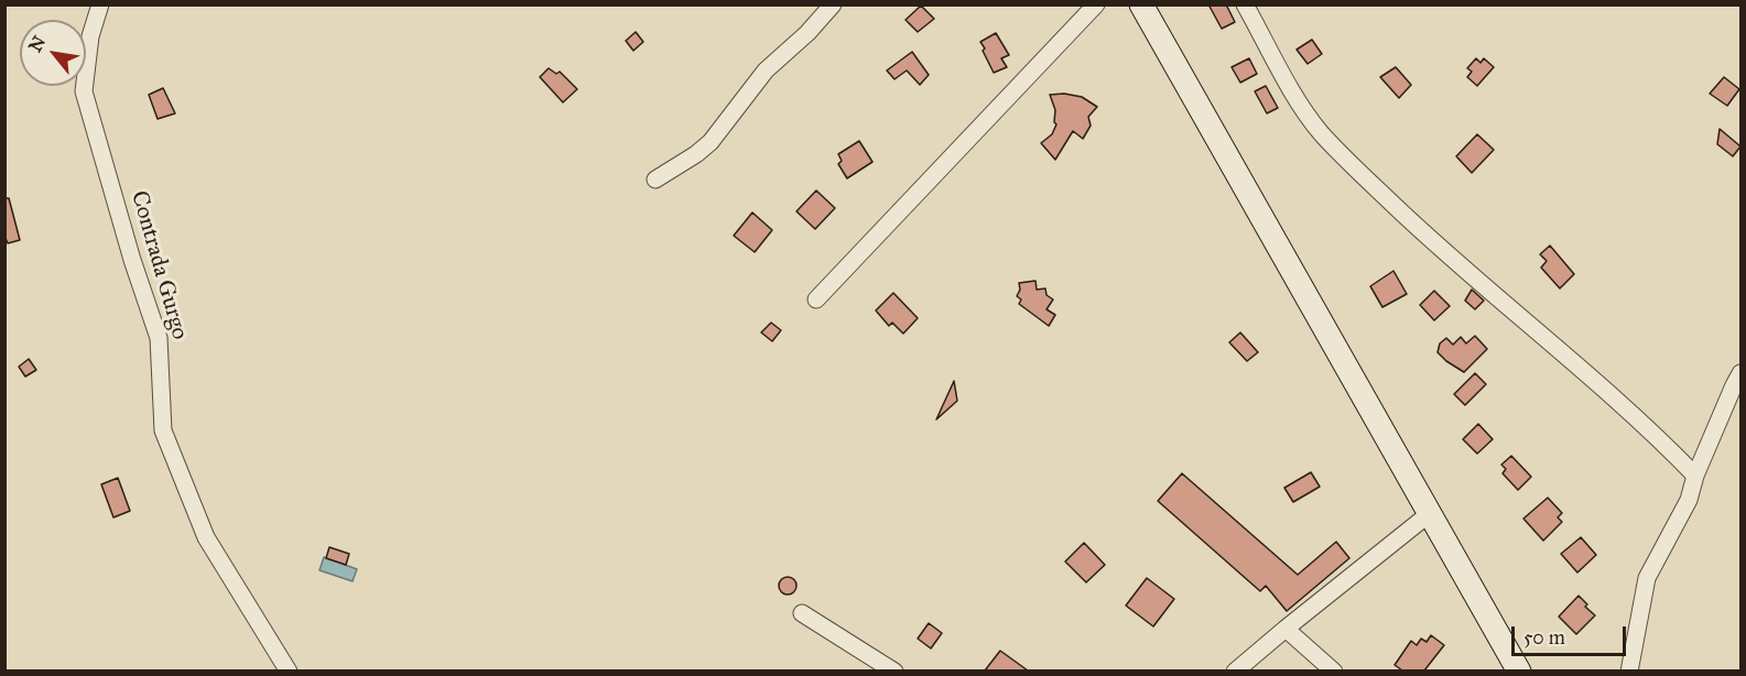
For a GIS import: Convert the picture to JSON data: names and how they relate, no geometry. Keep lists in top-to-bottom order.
{
  "streets": {
    "street": ["Contrada Gurgo"]
  },
  "scale_bar": "50 m",
  "north": "top left"
}
